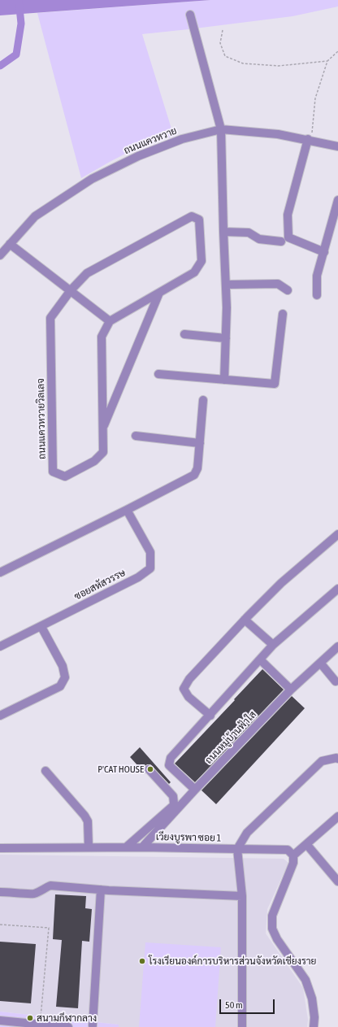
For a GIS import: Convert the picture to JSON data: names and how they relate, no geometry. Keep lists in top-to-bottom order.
{
  "streets": {
    "street": [
      "ถนนแควหวาย",
      "ถนนแควหวายวิลเลจ",
      "ซอยสหัสวรรษ",
      "ถนนหมู่บ้านฟ้าใส",
      "เวียงบูรพา ซอย 1"
    ]
  },
  "crossings": [
    ["ถนนหมู่บ้านฟ้าใส", "เวียงบูรพา ซอย 1"]
  ],
  "places": ["P'CAT HOUSE", "โรงเรียนองค์การบริหารส่วนจังหวัดเชียงราย", "สนามกีฬากลาง"],
  "scale_bar": "50 m"
}
